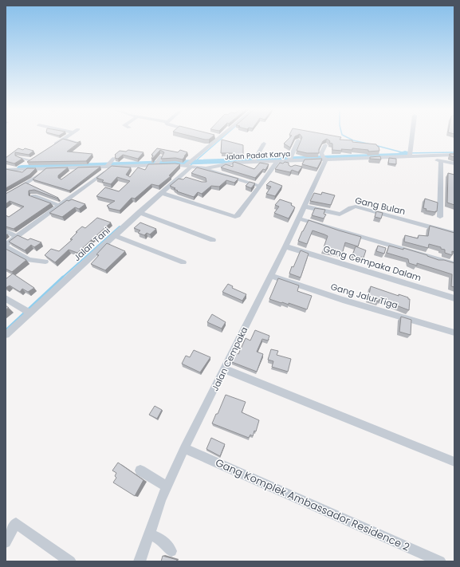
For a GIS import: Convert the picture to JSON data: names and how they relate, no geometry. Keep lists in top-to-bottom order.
{
  "streets": {
    "street": [
      "Jalan Padat Karya",
      "Gang Bulan",
      "Jalan Tani",
      "Gang Cempaka Dalam",
      "Gang Jalur Tiga",
      "Jalan Cempaka",
      "Gang Komplek Ambassador Residence 2"
    ]
  },
  "crossings": [
    ["Jalan Padat Karya", "Jalan Tani"],
    ["Jalan Padat Karya", "Jalan Cempaka"],
    ["Gang Bulan", "Jalan Cempaka"],
    ["Gang Cempaka Dalam", "Jalan Cempaka"],
    ["Gang Jalur Tiga", "Jalan Cempaka"],
    ["Jalan Cempaka", "Gang Komplek Ambassador Residence 2"]
  ]
}
